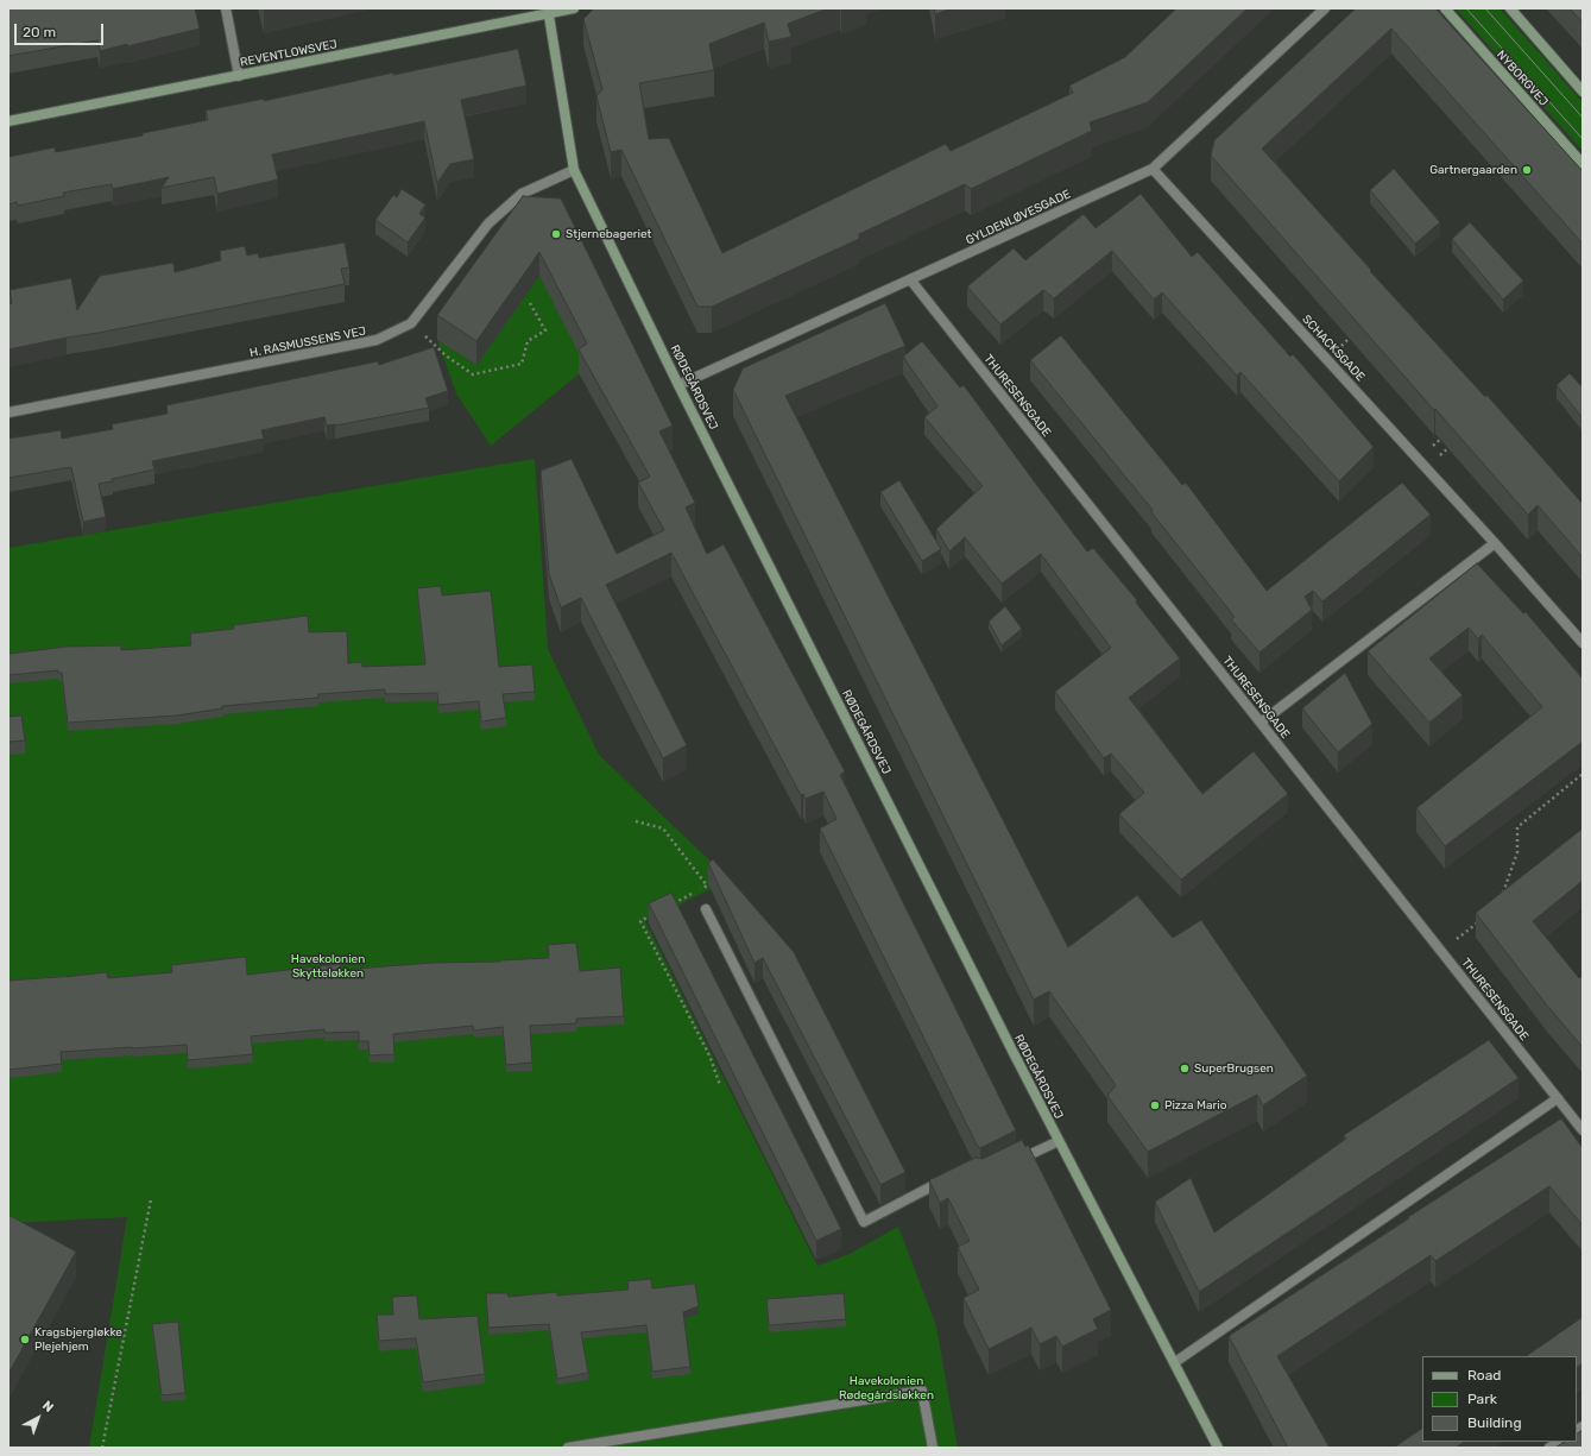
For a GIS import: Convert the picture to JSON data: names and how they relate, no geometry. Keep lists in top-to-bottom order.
{
  "streets": {
    "street": [
      "REVENTLOWSVEJ",
      "NYBORGVEJ",
      "GYLDENLØVESGADE",
      "H. RASMUSSENS VEJ",
      "SCHACKSGADE",
      "RØDEGÅRDSVEJ",
      "THURESENSGADE"
    ]
  },
  "crossings": [
    ["REVENTLOWSVEJ", "RØDEGÅRDSVEJ"],
    ["GYLDENLØVESGADE", "SCHACKSGADE"],
    ["GYLDENLØVESGADE", "RØDEGÅRDSVEJ"],
    ["GYLDENLØVESGADE", "THURESENSGADE"],
    ["H. RASMUSSENS VEJ", "RØDEGÅRDSVEJ"]
  ],
  "parks": ["Havekolonien Skytteløkken", "Havekolonien Rødegårdsløkken"],
  "places": [
    "Gartnergaarden",
    "Stjernebageriet",
    "SuperBrugsen",
    "Pizza Mario",
    "Kragsbjergløkke Plejehjem"
  ],
  "legend": ["Road", "Park", "Building"],
  "scale_bar": "20 m",
  "north": "top right"
}
